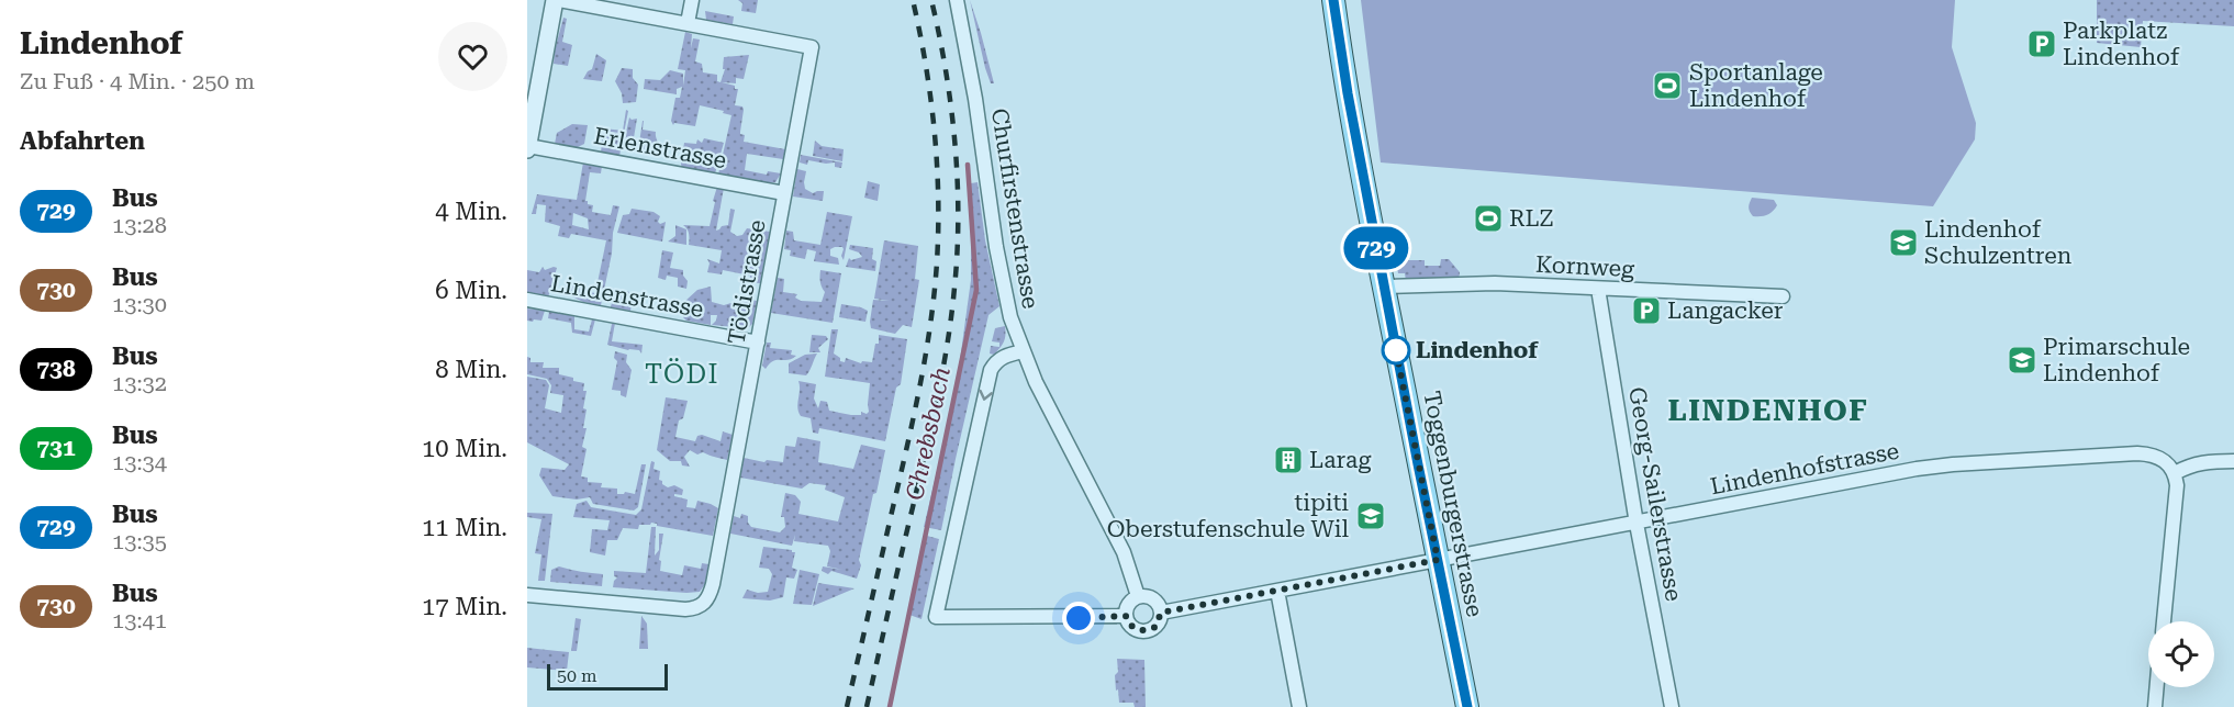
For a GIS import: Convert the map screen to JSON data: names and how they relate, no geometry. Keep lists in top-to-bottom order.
{
  "streets": {
    "main road": ["Toggenburgerstrasse"],
    "street": [
      "Erlenstrasse",
      "Churfirstenstrasse",
      "Kornweg",
      "Tödistrasse",
      "Lindenstrasse",
      "Lindenhofstrasse",
      "Georg-Sailerstrasse"
    ]
  },
  "crossings": [
    ["Erlenstrasse", "Tödistrasse"],
    ["Churfirstenstrasse", "Lindenhofstrasse"],
    ["Kornweg", "Georg-Sailerstrasse"],
    ["Kornweg", "Toggenburgerstrasse"],
    ["Tödistrasse", "Lindenstrasse"],
    ["Lindenhofstrasse", "Georg-Sailerstrasse"],
    ["Lindenhofstrasse", "Toggenburgerstrasse"]
  ],
  "districts": ["TÖDI", "LINDENHOF"],
  "water": ["Chrebsbach"],
  "places": {
    "parking": ["Parkplatz Lindenhof", "Langacker"],
    "sports": ["Sportanlage Lindenhof", "RLZ"],
    "school or university": ["Lindenhof Schulzentren", "Primarschule Lindenhof", "tipiti Oberstufenschule Wil"],
    "other": ["Lindenhof"],
    "building": ["Larag"]
  },
  "lines": ["bus line 729"],
  "scale_bar": "50 m",
  "page": {
    "heading": [
      ["Lindenhof", "Zu Fuß · 4 Min. · 250 m"],
      "Abfahrten"
    ],
    "on_map": "729",
    "list": [
      {
        "mark": "729",
        "name": "Bus",
        "note": "13:28",
        "value": "4 Min."
      },
      {
        "mark": "730",
        "name": "Bus",
        "note": "13:30",
        "value": "6 Min."
      },
      {
        "mark": "738",
        "name": "Bus",
        "note": "13:32",
        "value": "8 Min."
      },
      {
        "mark": "731",
        "name": "Bus",
        "note": "13:34",
        "value": "10 Min."
      },
      {
        "mark": "729",
        "name": "Bus",
        "note": "13:35",
        "value": "11 Min."
      },
      {
        "mark": "730",
        "name": "Bus",
        "note": "13:41",
        "value": "17 Min."
      }
    ],
    "scale": "50 m"
  }
}
